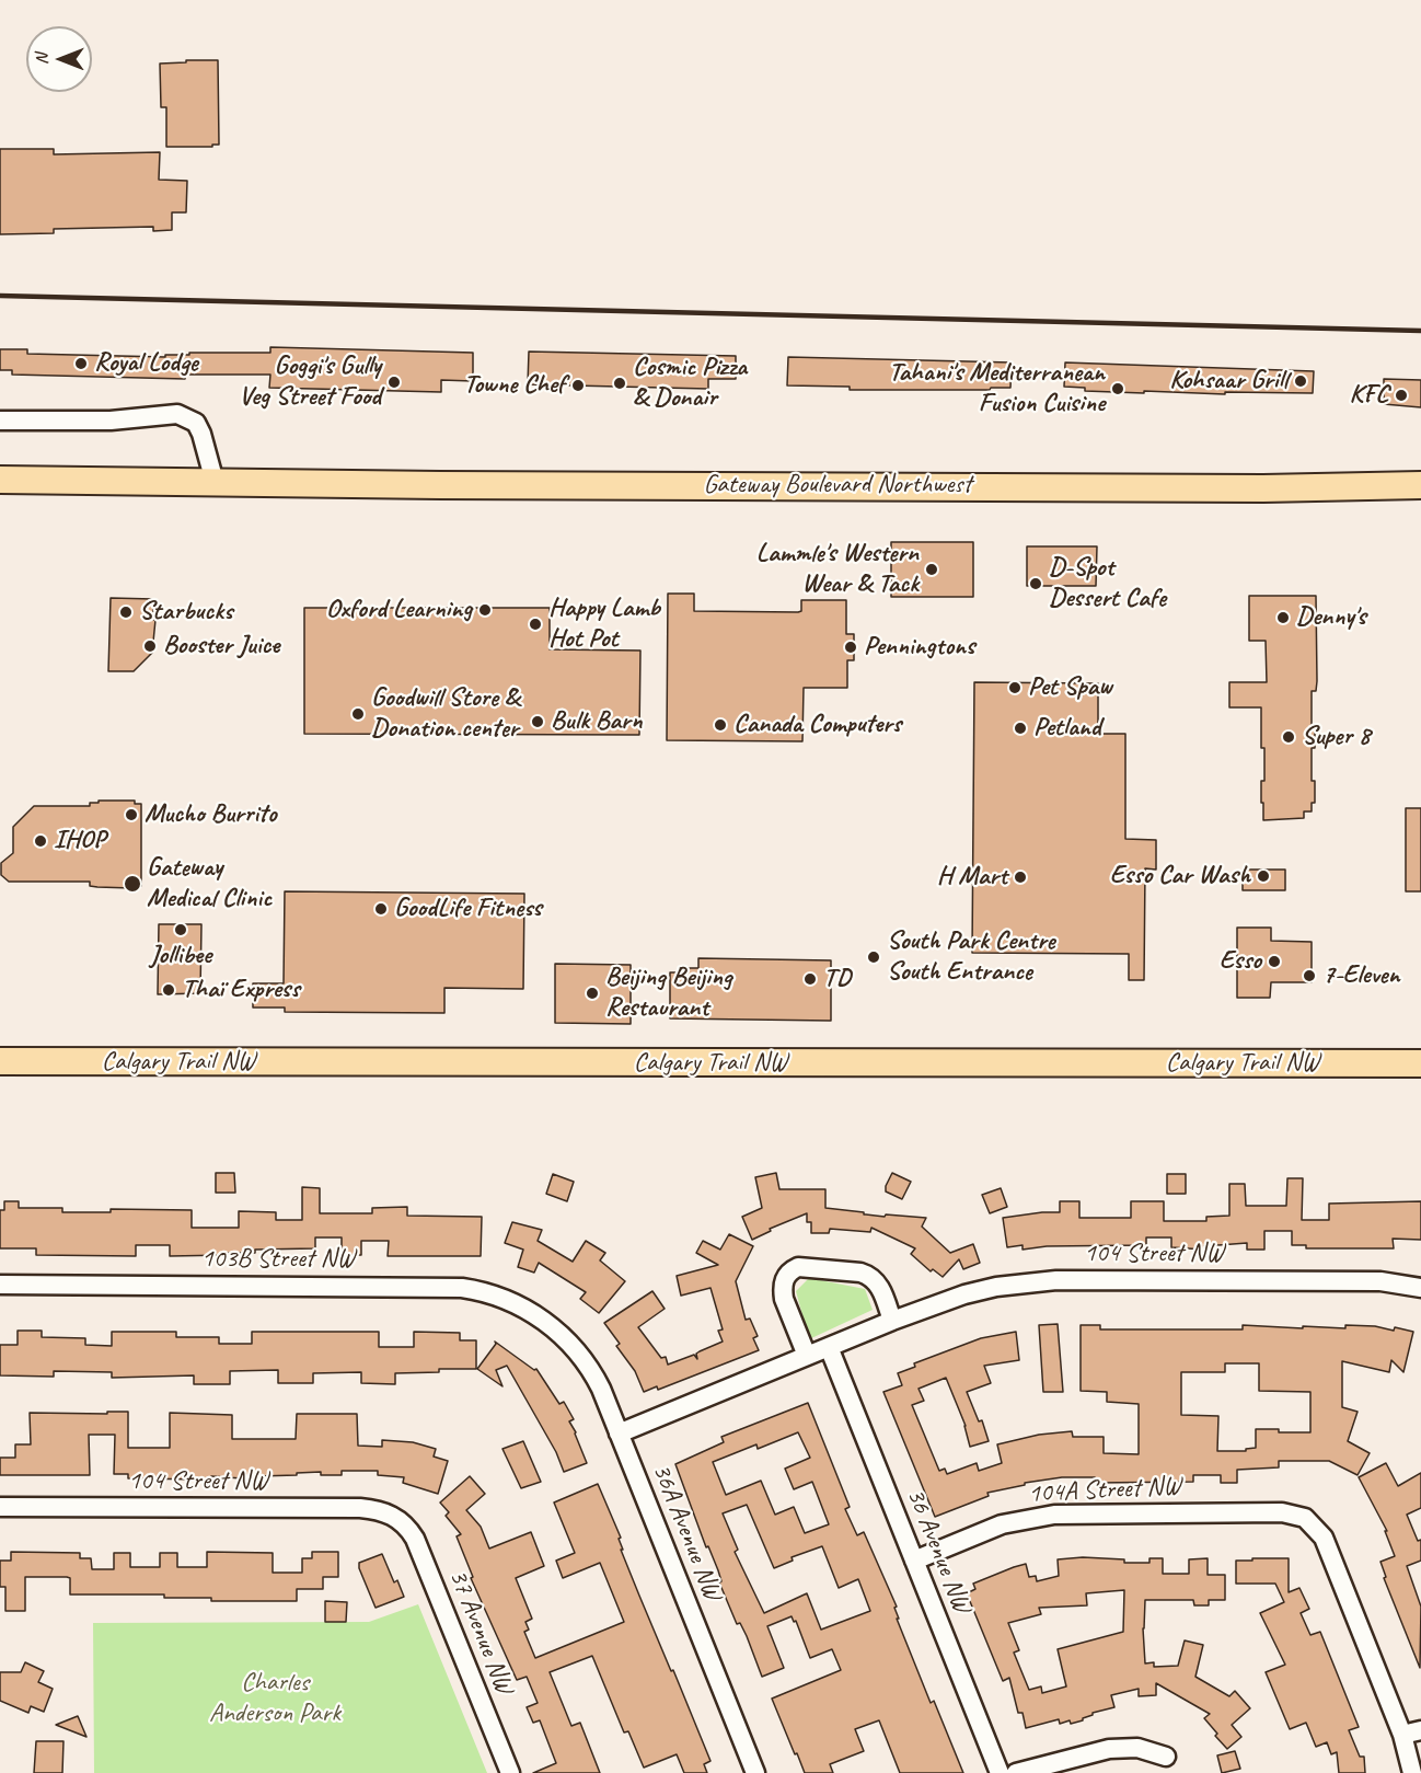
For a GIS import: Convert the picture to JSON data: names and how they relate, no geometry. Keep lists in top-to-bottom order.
{
  "streets": {
    "highway": ["Gateway Boulevard Northwest", "Calgary Trail NW"],
    "street": [
      "104 Street NW",
      "103B Street NW",
      "104A Street NW",
      "36A Avenue NW",
      "36 Avenue NW",
      "37 Avenue NW"
    ]
  },
  "crossings": [
    ["104 Street NW", "36A Avenue NW"],
    ["104 Street NW", "36 Avenue NW"],
    ["104 Street NW", "37 Avenue NW"],
    ["103B Street NW", "36A Avenue NW"],
    ["104A Street NW", "36 Avenue NW"]
  ],
  "parks": ["Charles Anderson Park"],
  "places": [
    "Royal Lodge",
    "Kohsaar Grill",
    "Goggi's Gully Veg Street Food",
    "Cosmic Pizza & Donair",
    "Towne Chef",
    "Tahani's Mediterranean Fusion Cuisine",
    "KFC",
    "Lammle's Western Wear & Tack",
    "D-Spot Dessert Cafe",
    "Oxford Learning",
    "Starbucks",
    "Denny's",
    "Happy Lamb Hot Pot",
    "Booster Juice",
    "Penningtons",
    "Pet Spaw",
    "Goodwill Store & Donation center",
    "Bulk Barn",
    "Canada Computers",
    "Petland",
    "Super 8",
    "Mucho Burrito",
    "IHOP",
    "Esso Car Wash",
    "H Mart",
    "Gateway Medical Clinic",
    "GoodLife Fitness",
    "Jollibee",
    "South Park Centre South Entrance",
    "Esso",
    "7-Eleven",
    "TD",
    "Thaï Express",
    "Beijing Beijing Restaurant"
  ],
  "north": "left"
}
